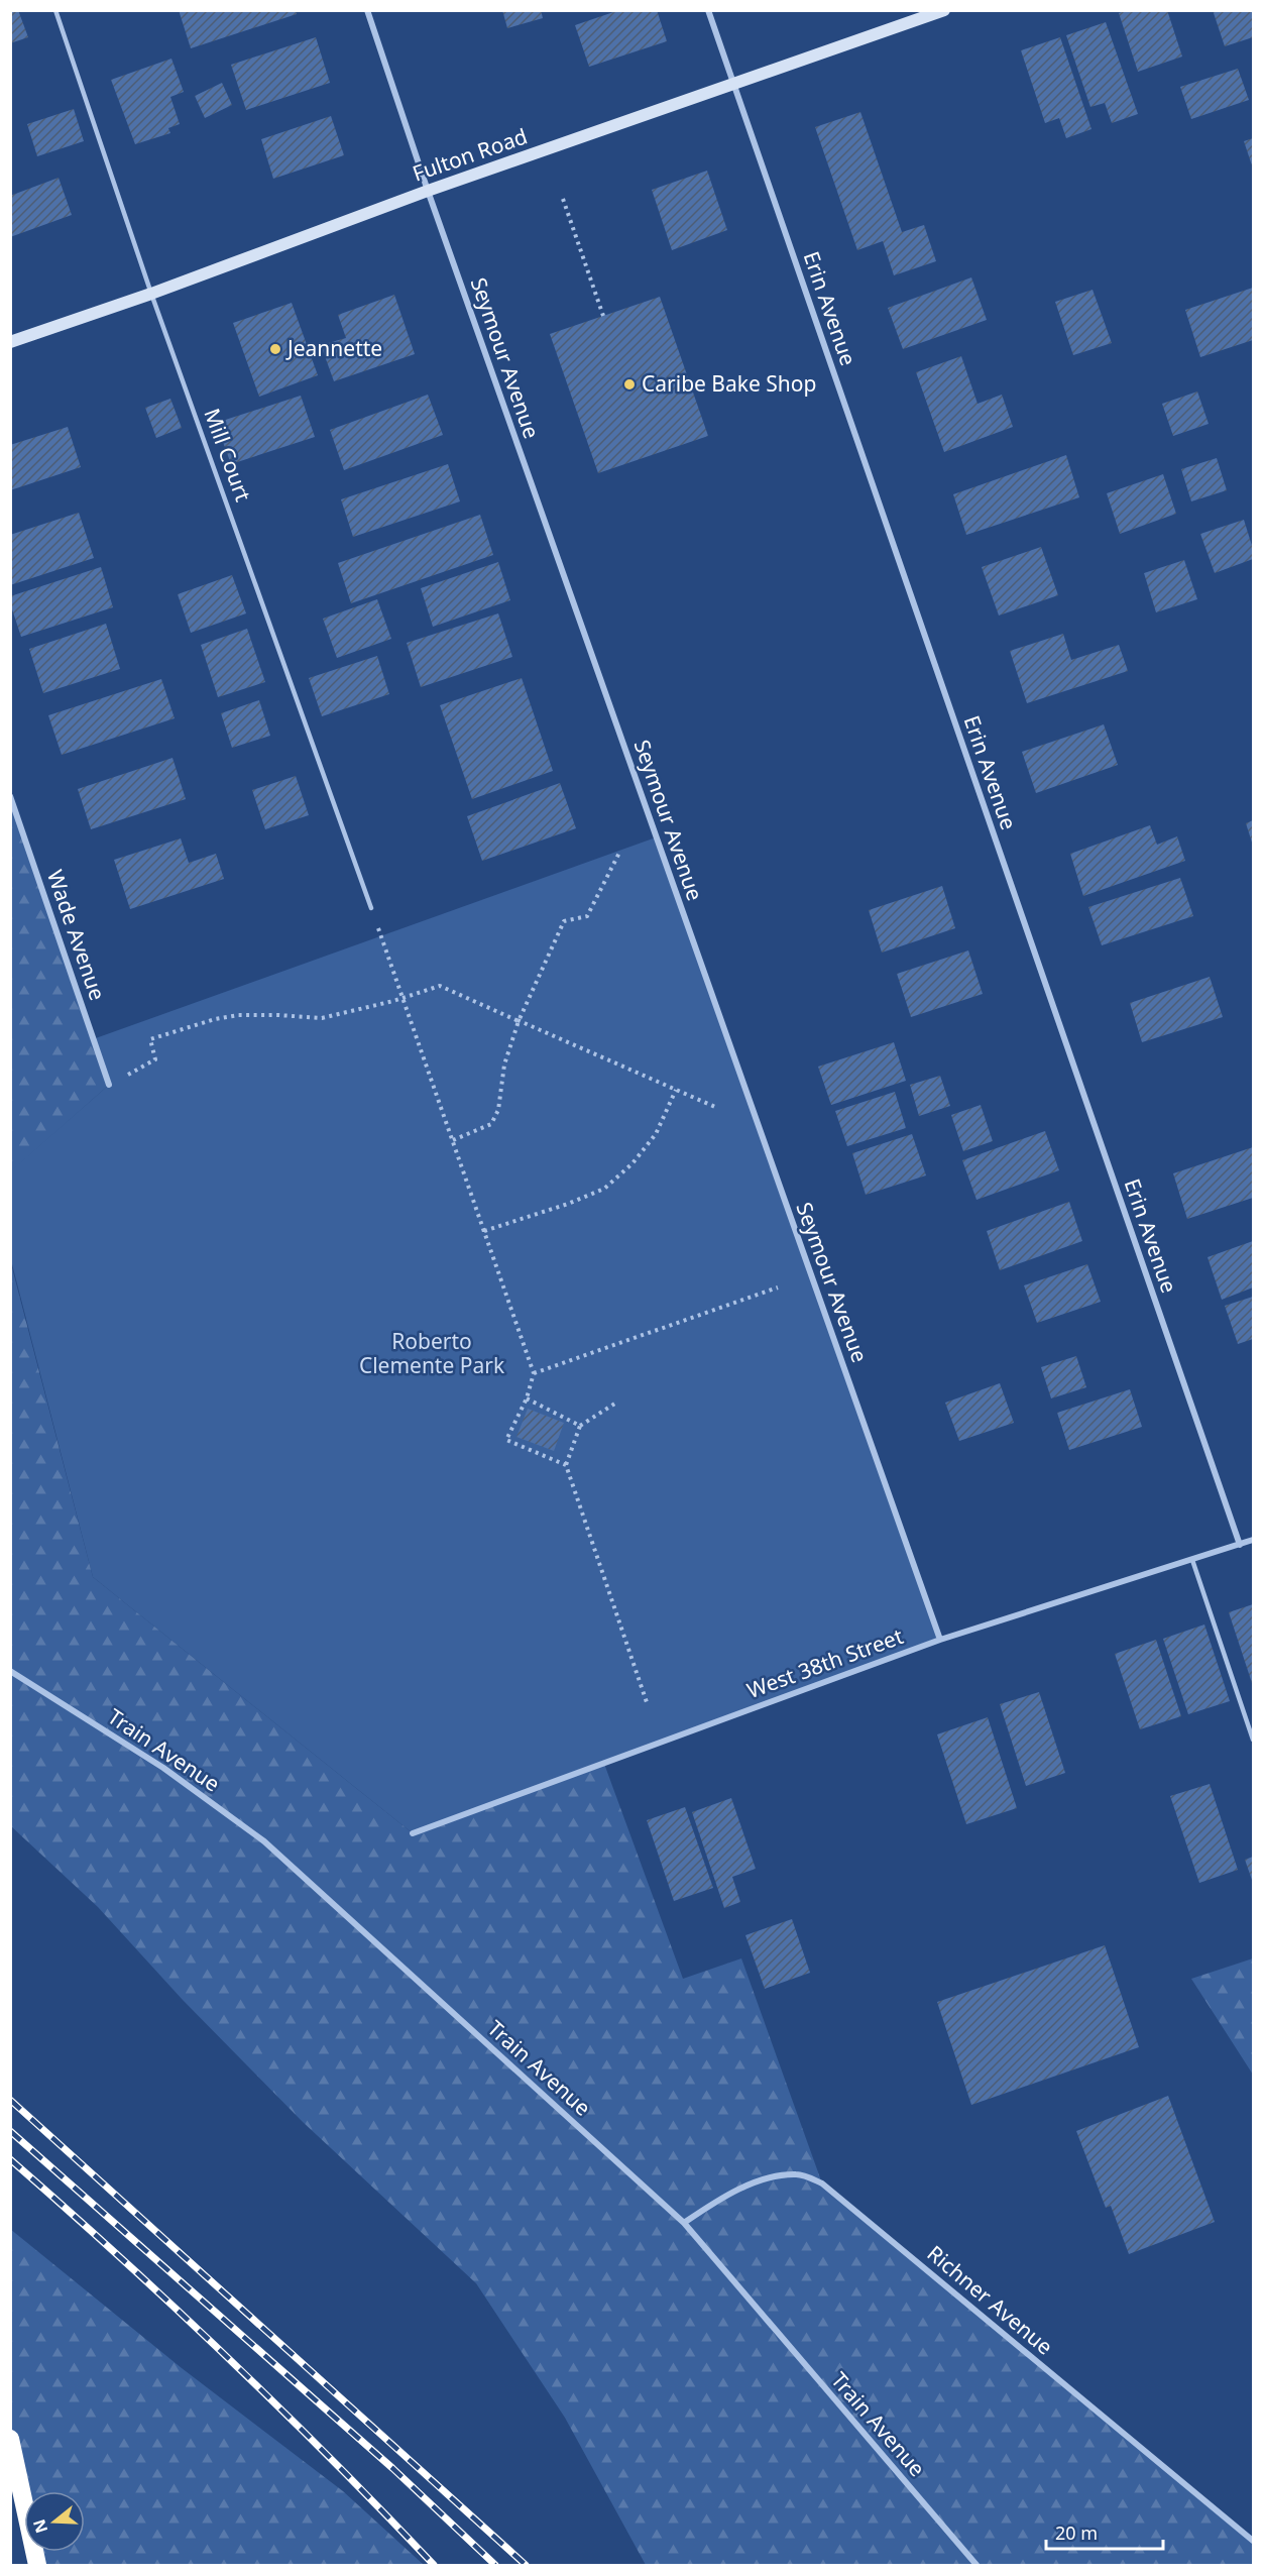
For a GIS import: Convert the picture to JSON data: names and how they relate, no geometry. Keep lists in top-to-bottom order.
{
  "streets": {
    "main road": ["Fulton Road"],
    "street": [
      "Erin Avenue",
      "Seymour Avenue",
      "Wade Avenue",
      "West 38th Street",
      "Train Avenue",
      "Richner Avenue"
    ],
    "lane": ["Mill Court"]
  },
  "crossings": [
    ["Fulton Road", "Erin Avenue"],
    ["Fulton Road", "Seymour Avenue"],
    ["Fulton Road", "Mill Court"],
    ["Erin Avenue", "West 38th Street"],
    ["Seymour Avenue", "West 38th Street"],
    ["Train Avenue", "Richner Avenue"]
  ],
  "parks": ["Roberto Clemente Park"],
  "places": ["Jeannette", "Caribe Bake Shop"],
  "scale_bar": "20 m",
  "north": "left"
}
